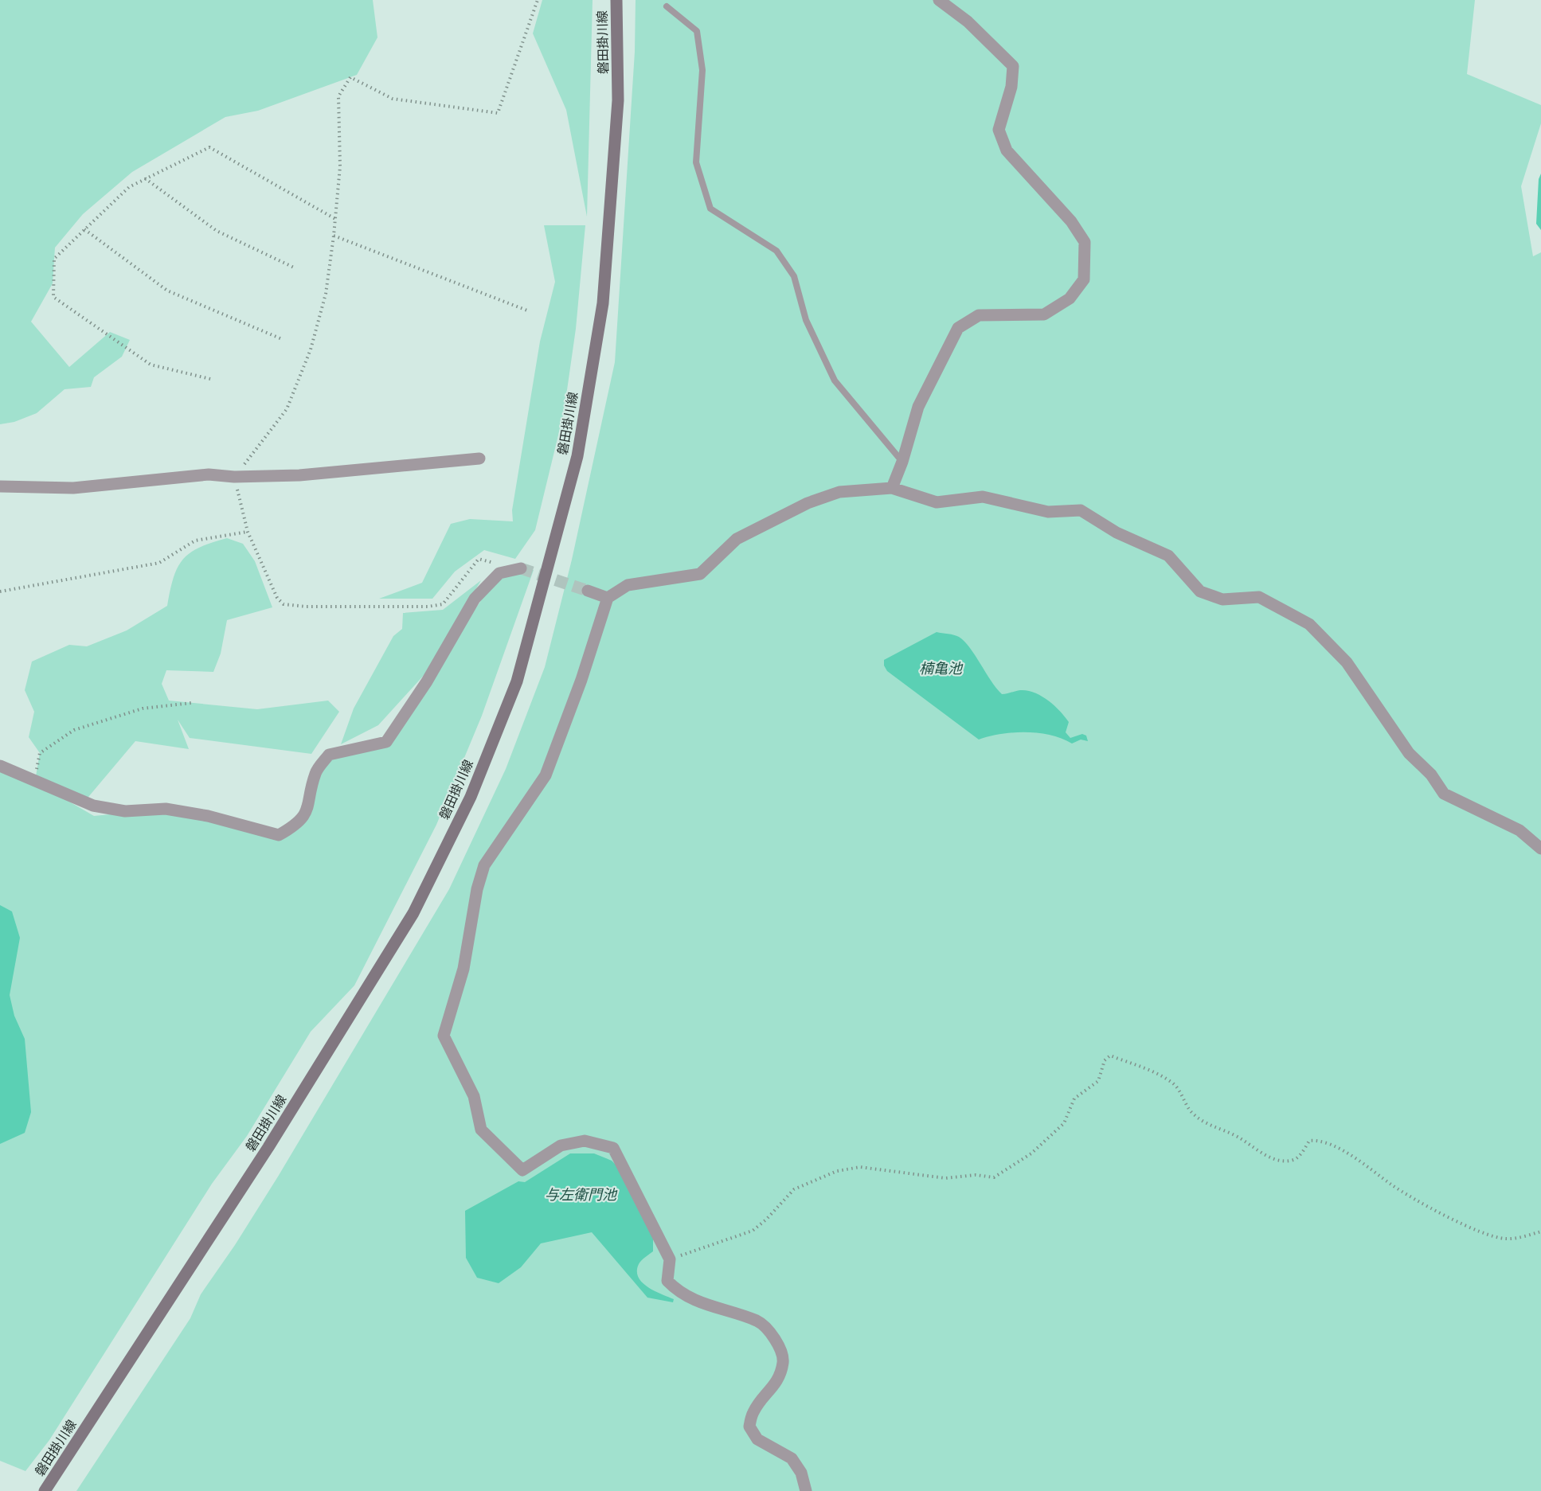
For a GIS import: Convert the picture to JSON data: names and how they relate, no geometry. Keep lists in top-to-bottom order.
{
  "streets": {
    "main road": ["磐田掛川線"]
  },
  "water": ["楠亀池", "与左衛門池"]
}
